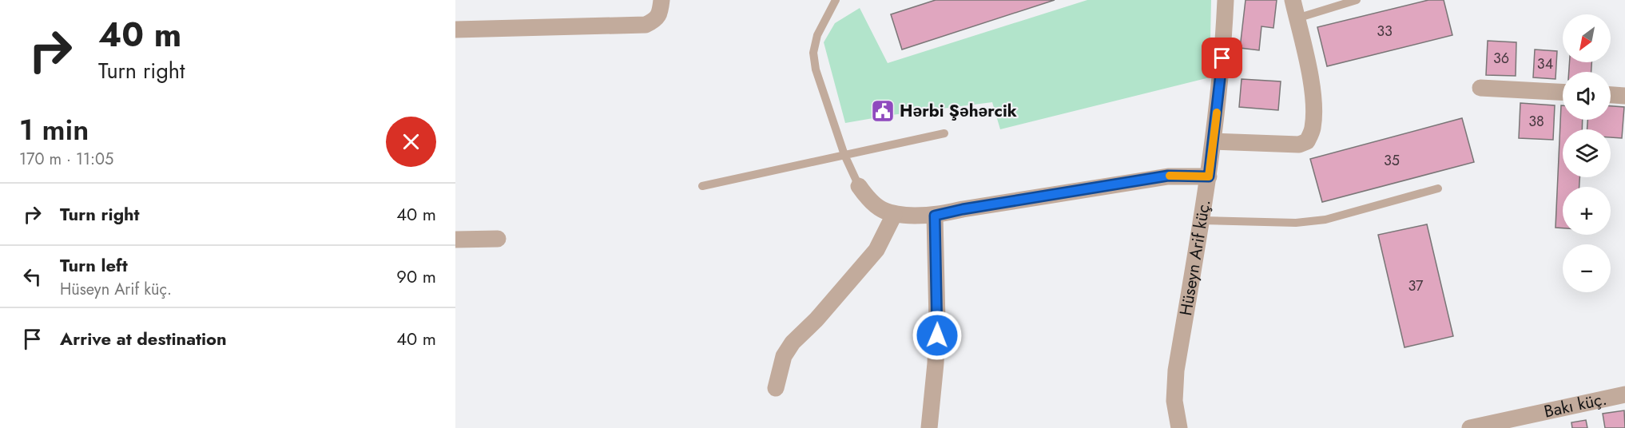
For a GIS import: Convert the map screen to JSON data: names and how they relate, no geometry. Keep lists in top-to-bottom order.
{
  "streets": {
    "street": ["Hüseyn Arif küç.", "Bakı küç."]
  },
  "places": {
    "public building": ["Hərbi Şəhərcik"]
  },
  "house_numbers": [
    "33",
    "36",
    "34",
    "38",
    "35",
    "37"
  ],
  "north": "bottom left",
  "page": {
    "turn": ["40 m", "Turn right"],
    "map_buttons": ["+", "−"],
    "heading": ["1 min", "170 m · 11:05"],
    "list": [
      {
        "name": "Turn right",
        "value": "40 m"
      },
      {
        "name": "Turn left",
        "note": "Hüseyn Arif küç.",
        "value": "90 m"
      },
      {
        "name": "Arrive at destination",
        "value": "40 m"
      }
    ]
  }
}
